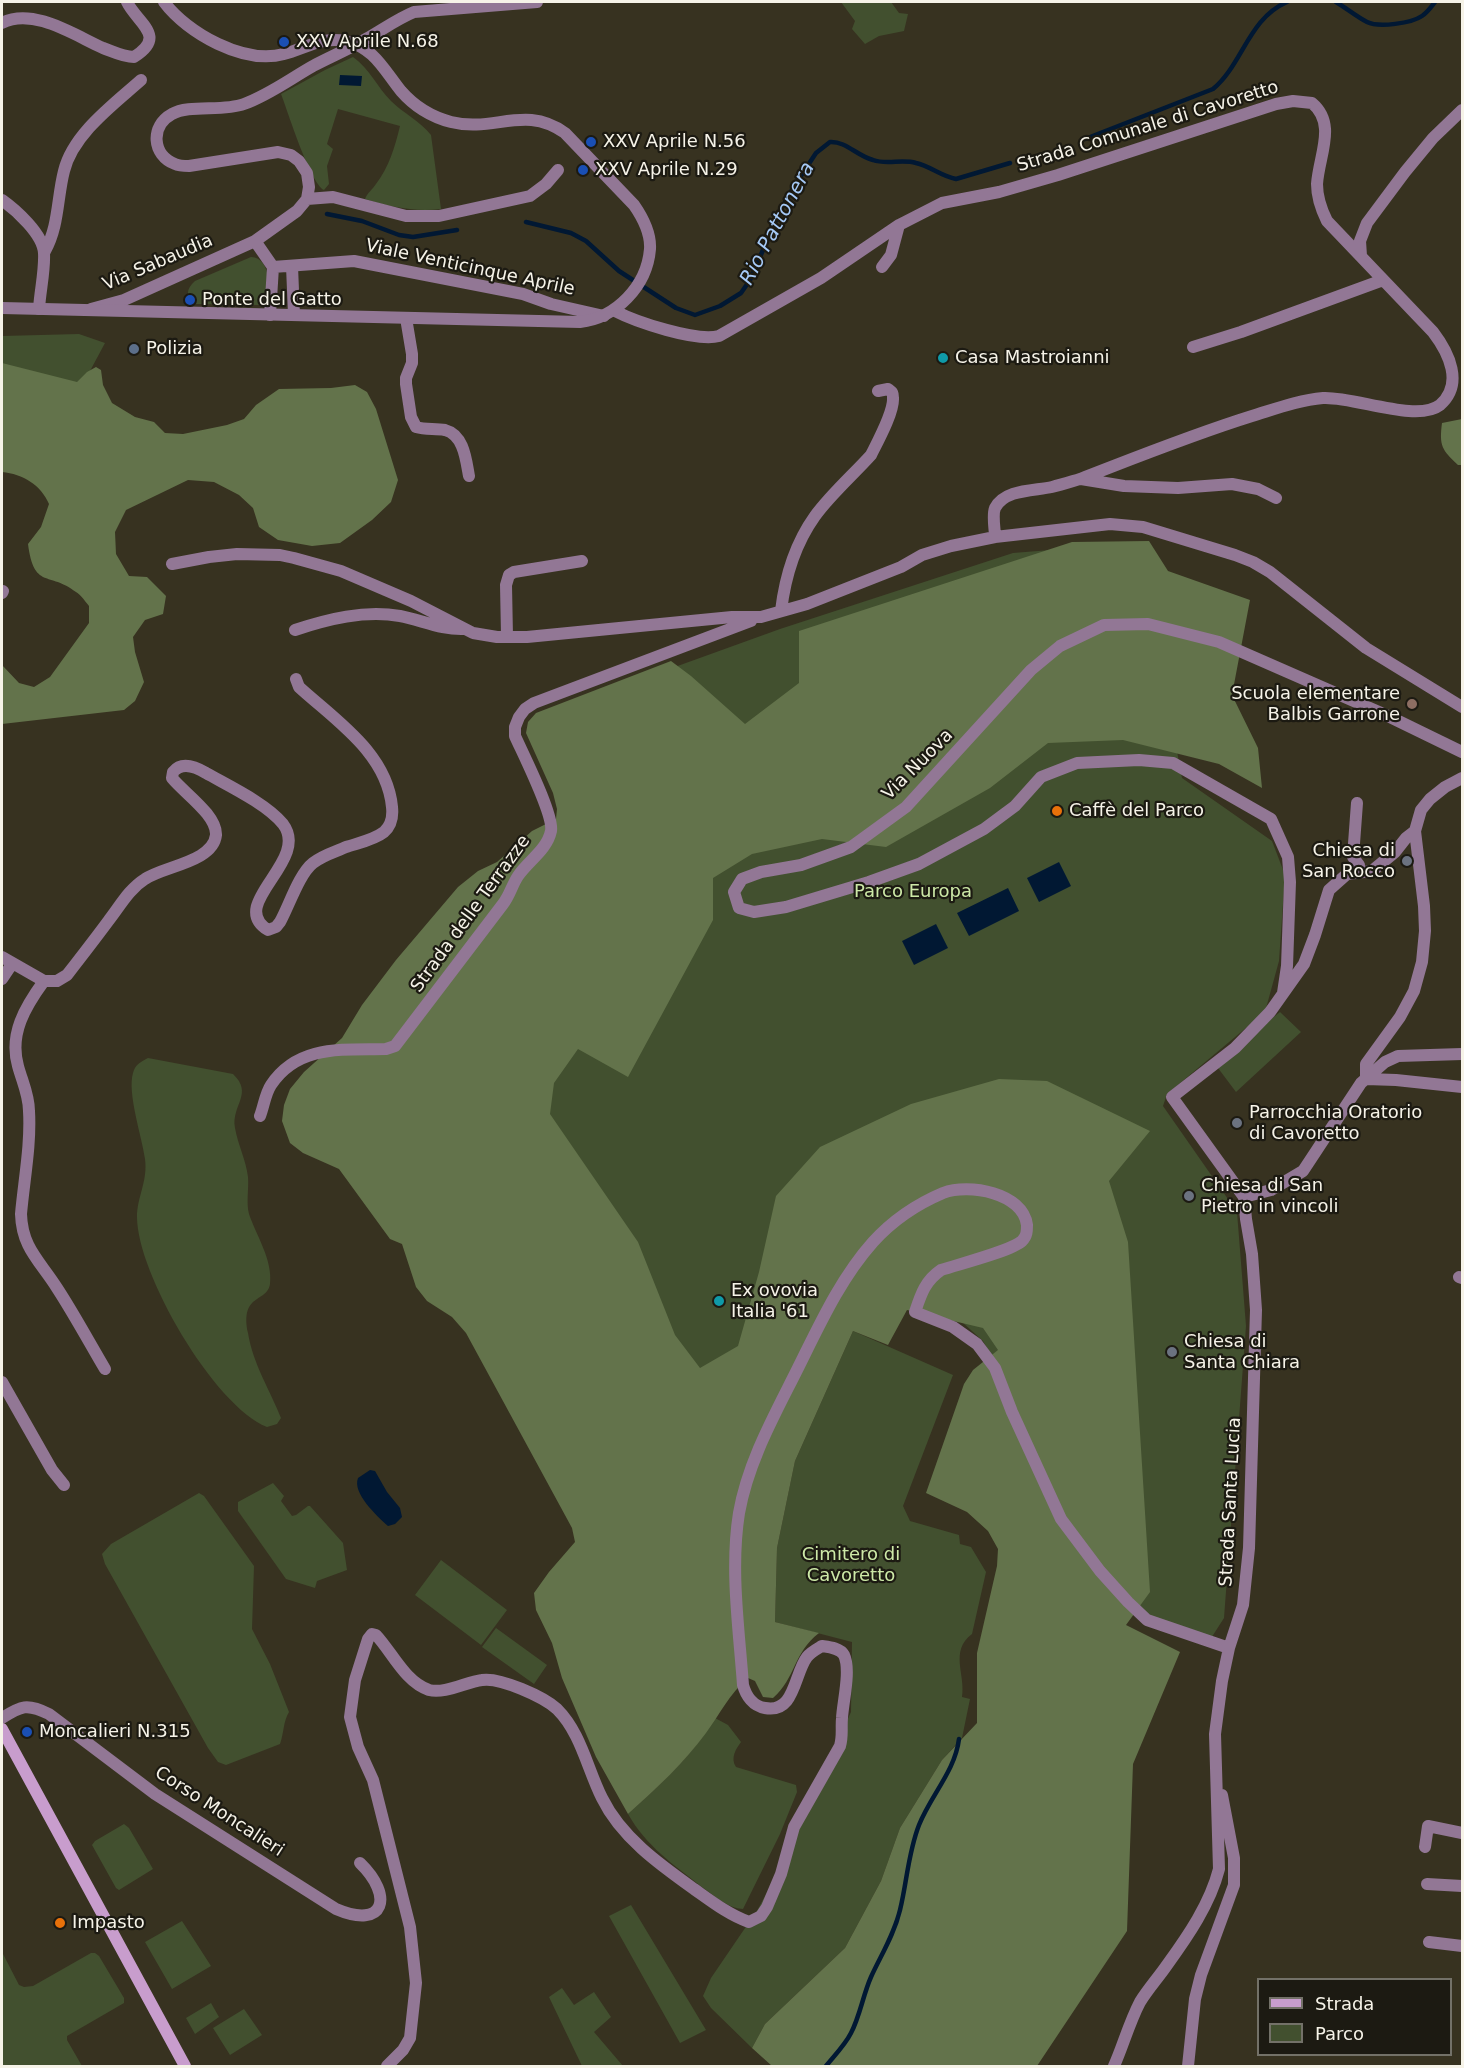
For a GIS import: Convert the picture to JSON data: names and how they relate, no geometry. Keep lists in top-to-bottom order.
{
  "streets": {
    "street": [
      "Strada Comunale di Cavoretto",
      "Via Sabaudia",
      "Viale Venticinque Aprile",
      "Via Nuova",
      "Strada delle Terrazze",
      "Strada Santa Lucia",
      "Corso Moncalieri"
    ]
  },
  "crossings": [
    ["Strada Comunale di Cavoretto", "Viale Venticinque Aprile"],
    ["Strada Comunale di Cavoretto", "Strada delle Terrazze"],
    ["Via Sabaudia", "Viale Venticinque Aprile"]
  ],
  "water": ["Rio Pattonera"],
  "parks": ["Parco Europa", "Cimitero di Cavoretto"],
  "places": [
    "XXV Aprile N.68",
    "XXV Aprile N.56",
    "XXV Aprile N.29",
    "Ponte del Gatto",
    "Polizia",
    "Casa Mastroianni",
    "Scuola elementare Balbis Garrone",
    "Caffè del Parco",
    "Chiesa di San Rocco",
    "Parrocchia Oratorio di Cavoretto",
    "Chiesa di San Pietro in vincoli",
    "Ex ovovia Italia '61",
    "Chiesa di Santa Chiara",
    "Moncalieri N.315",
    "Impasto"
  ],
  "legend": ["Strada", "Parco"]
}
